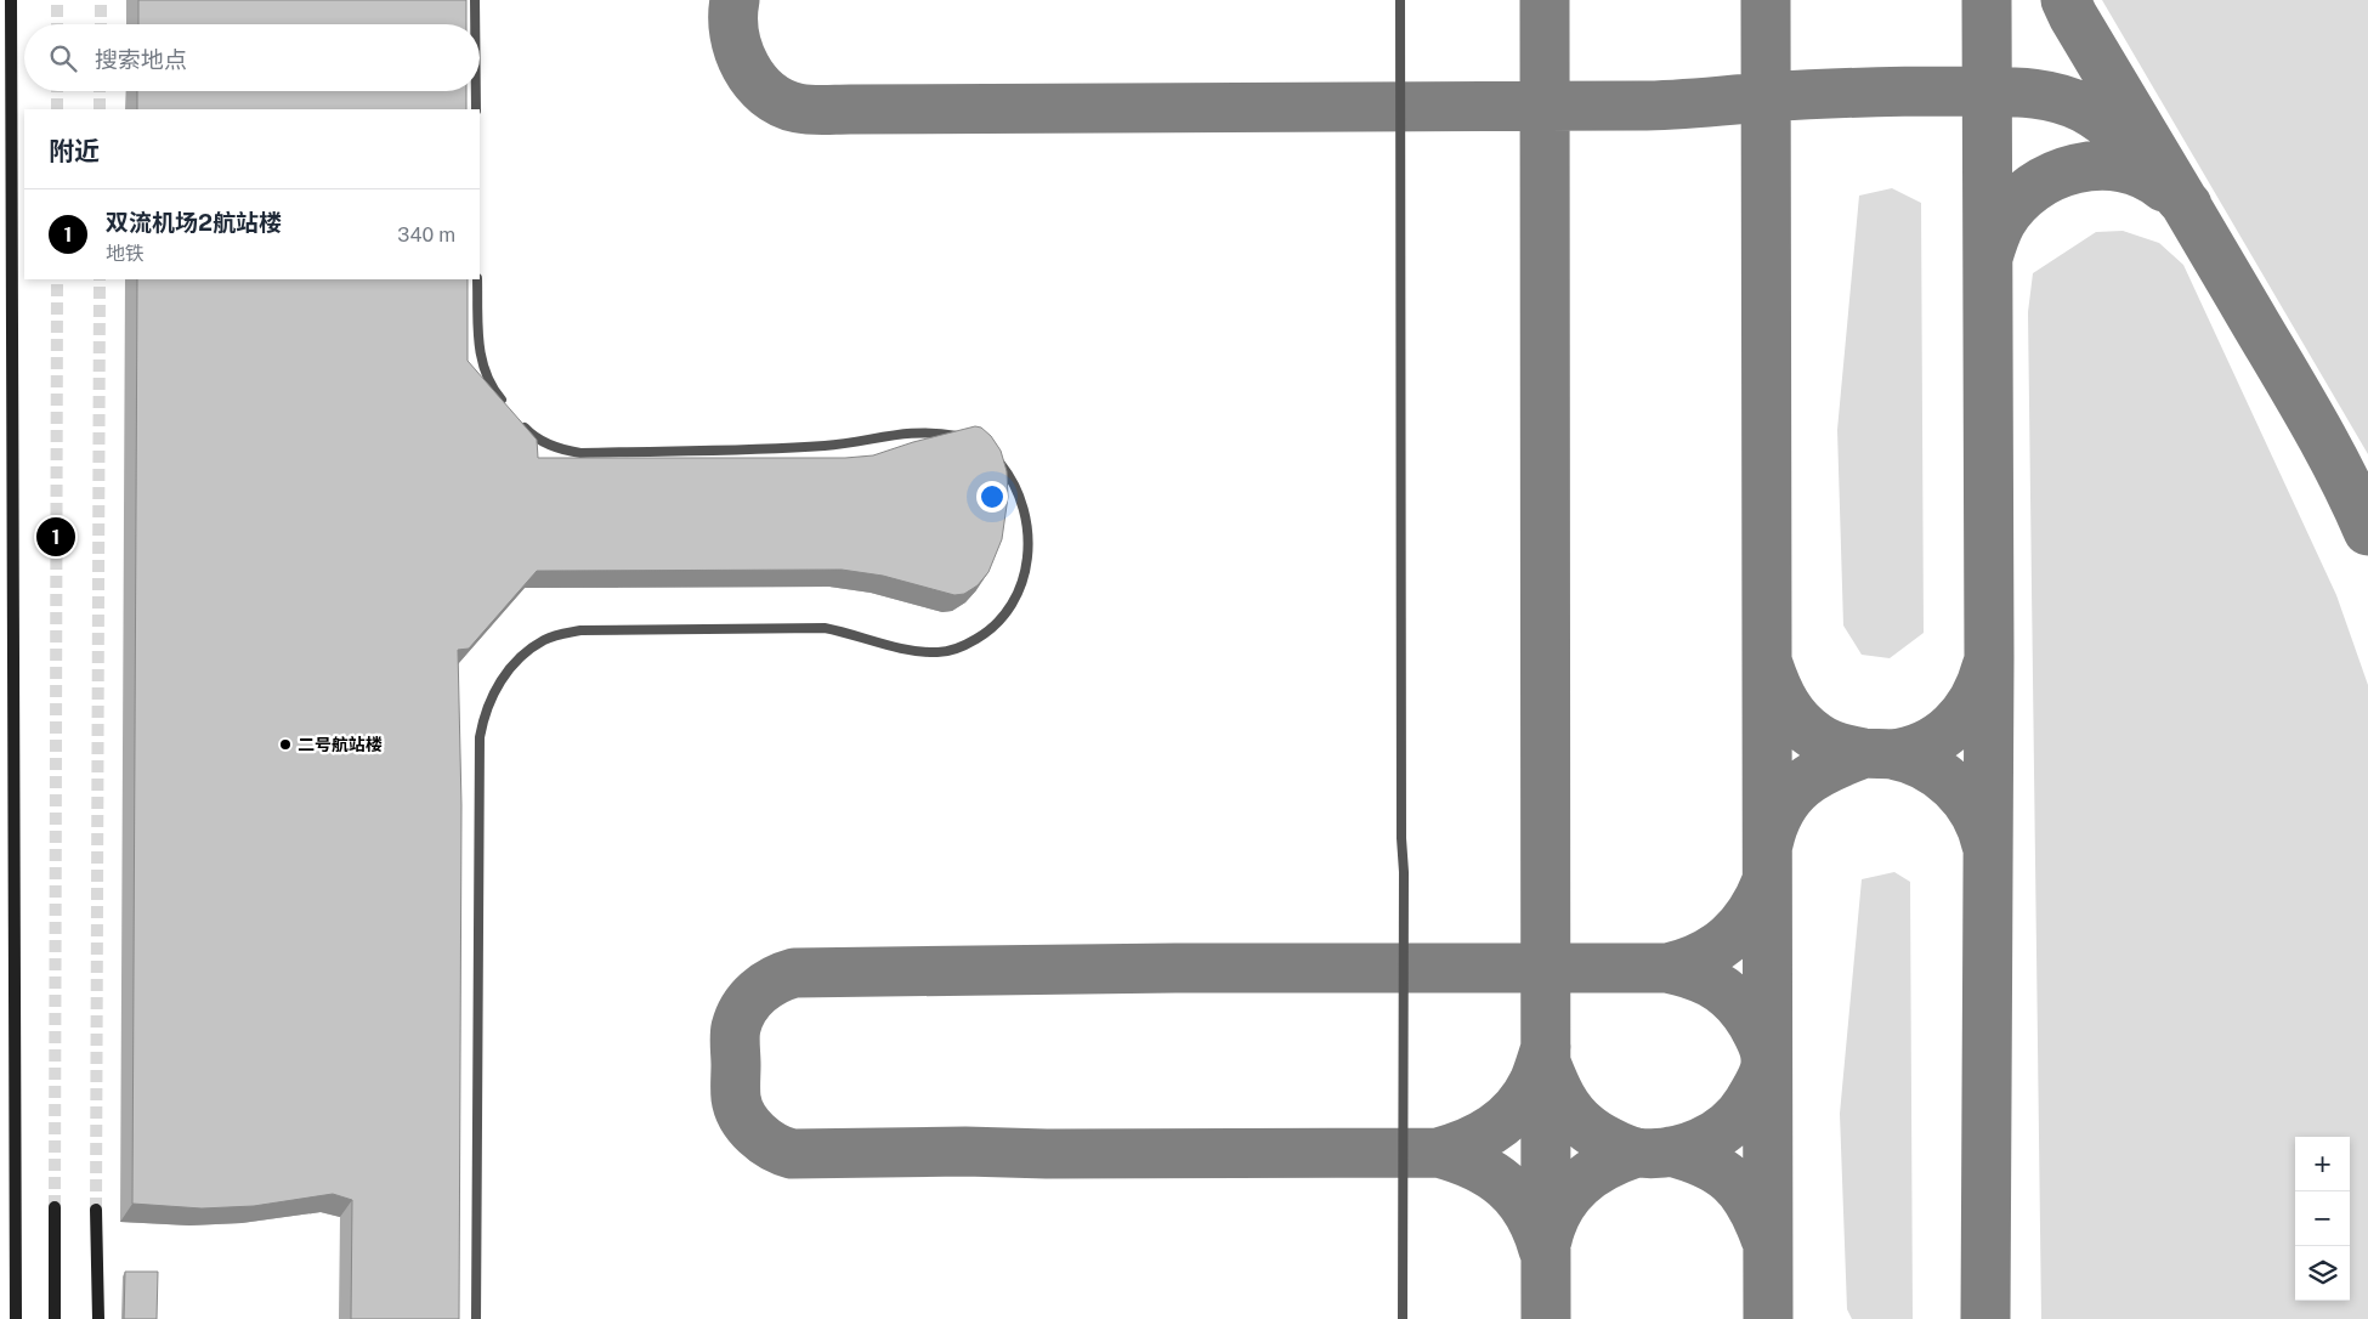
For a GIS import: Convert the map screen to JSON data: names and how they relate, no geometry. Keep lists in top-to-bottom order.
{
  "places": ["二号航站楼"],
  "page": {
    "search": "搜索地点",
    "heading": "附近",
    "list": [
      {
        "mark": "1",
        "name": "双流机场2航站楼",
        "note": "地铁",
        "value": "340 m"
      }
    ],
    "pins": "1",
    "map_buttons": ["+", "−"]
  }
}
